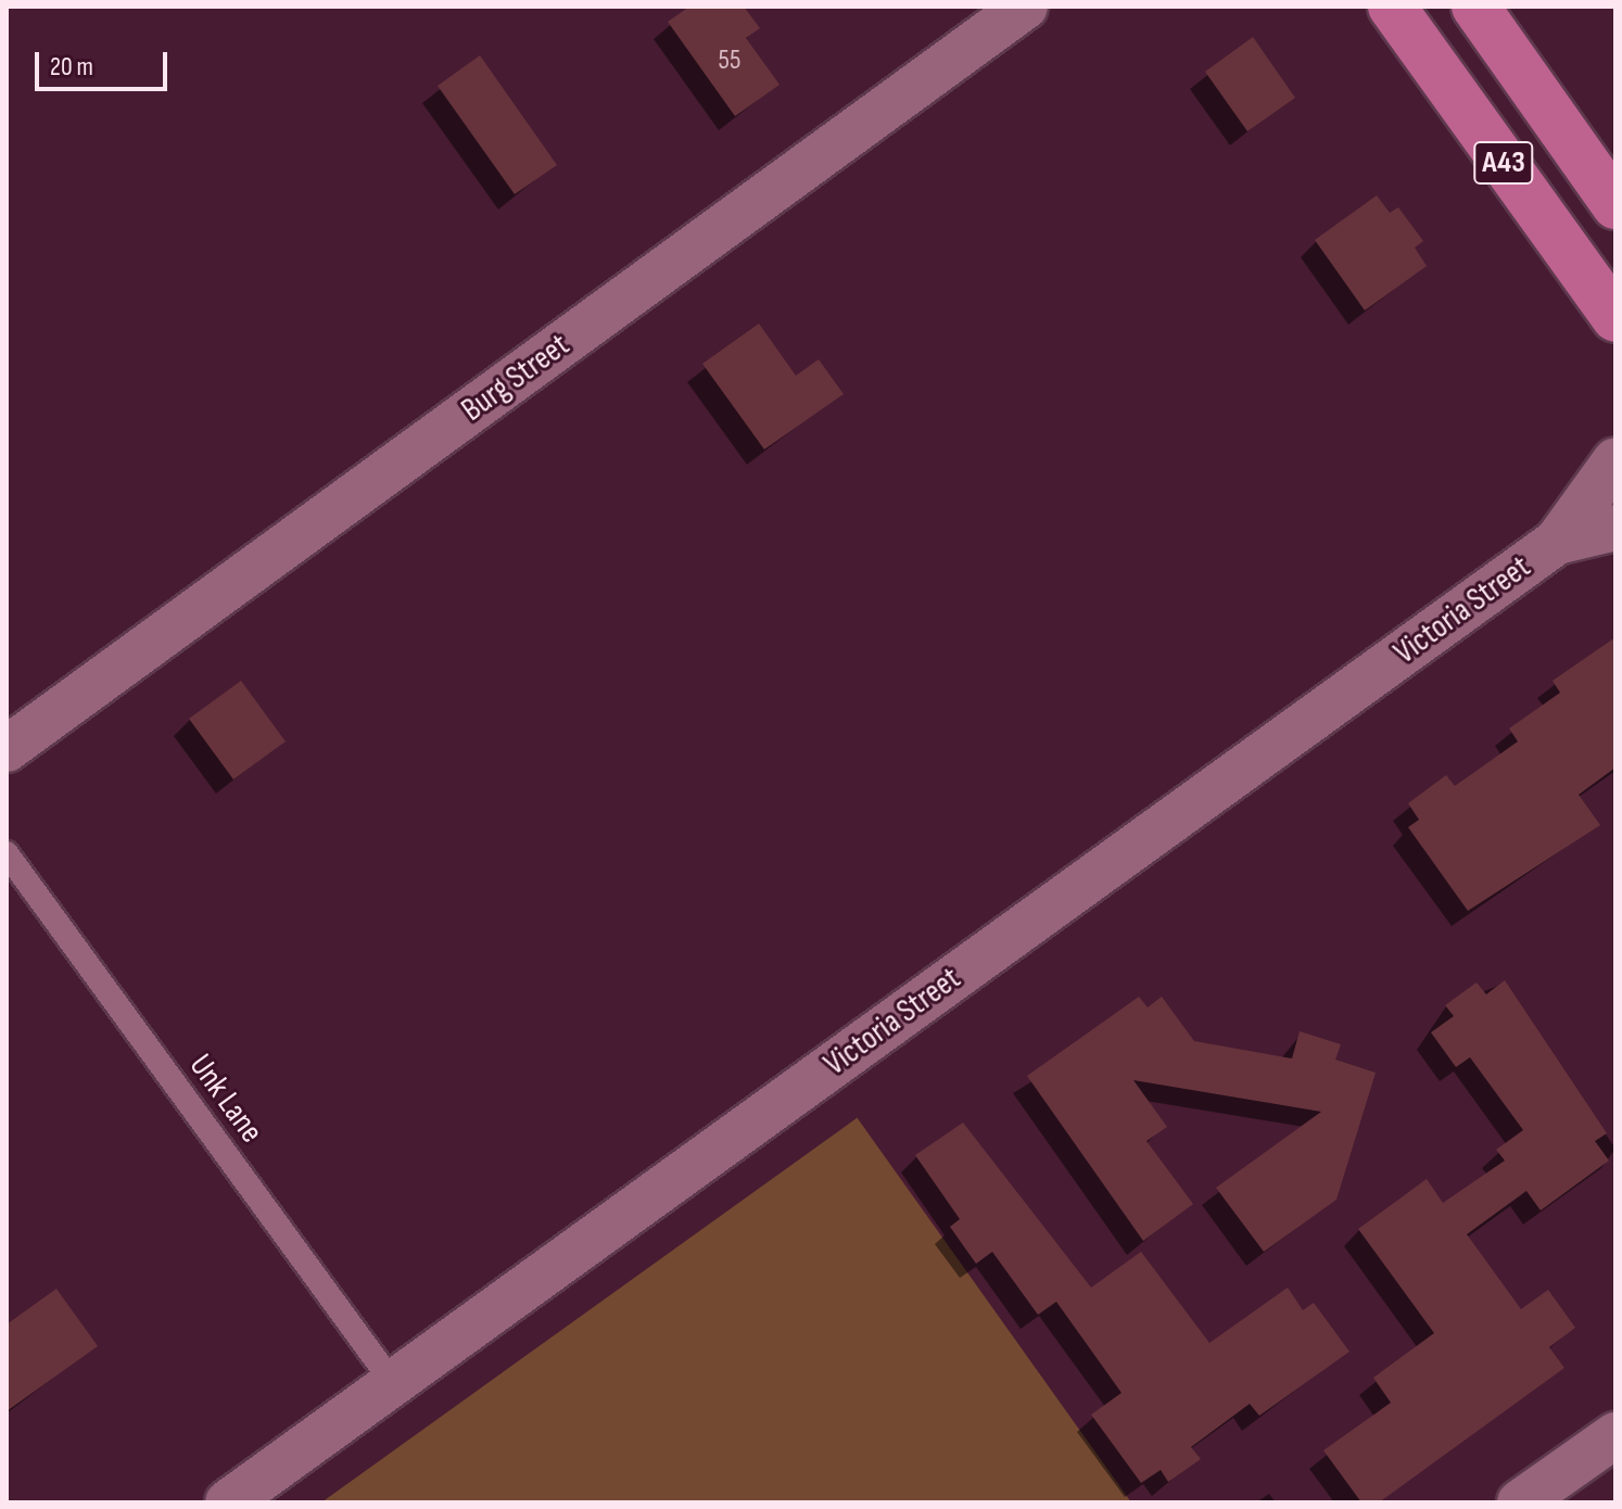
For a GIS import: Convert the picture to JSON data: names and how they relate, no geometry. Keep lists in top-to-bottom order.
{
  "streets": {
    "highway": ["A43"],
    "street": ["Burg Street", "Victoria Street"],
    "lane": ["Unk Lane"]
  },
  "crossings": [
    ["Victoria Street", "Unk Lane"]
  ],
  "house_numbers": ["55"],
  "scale_bar": "20 m"
}
